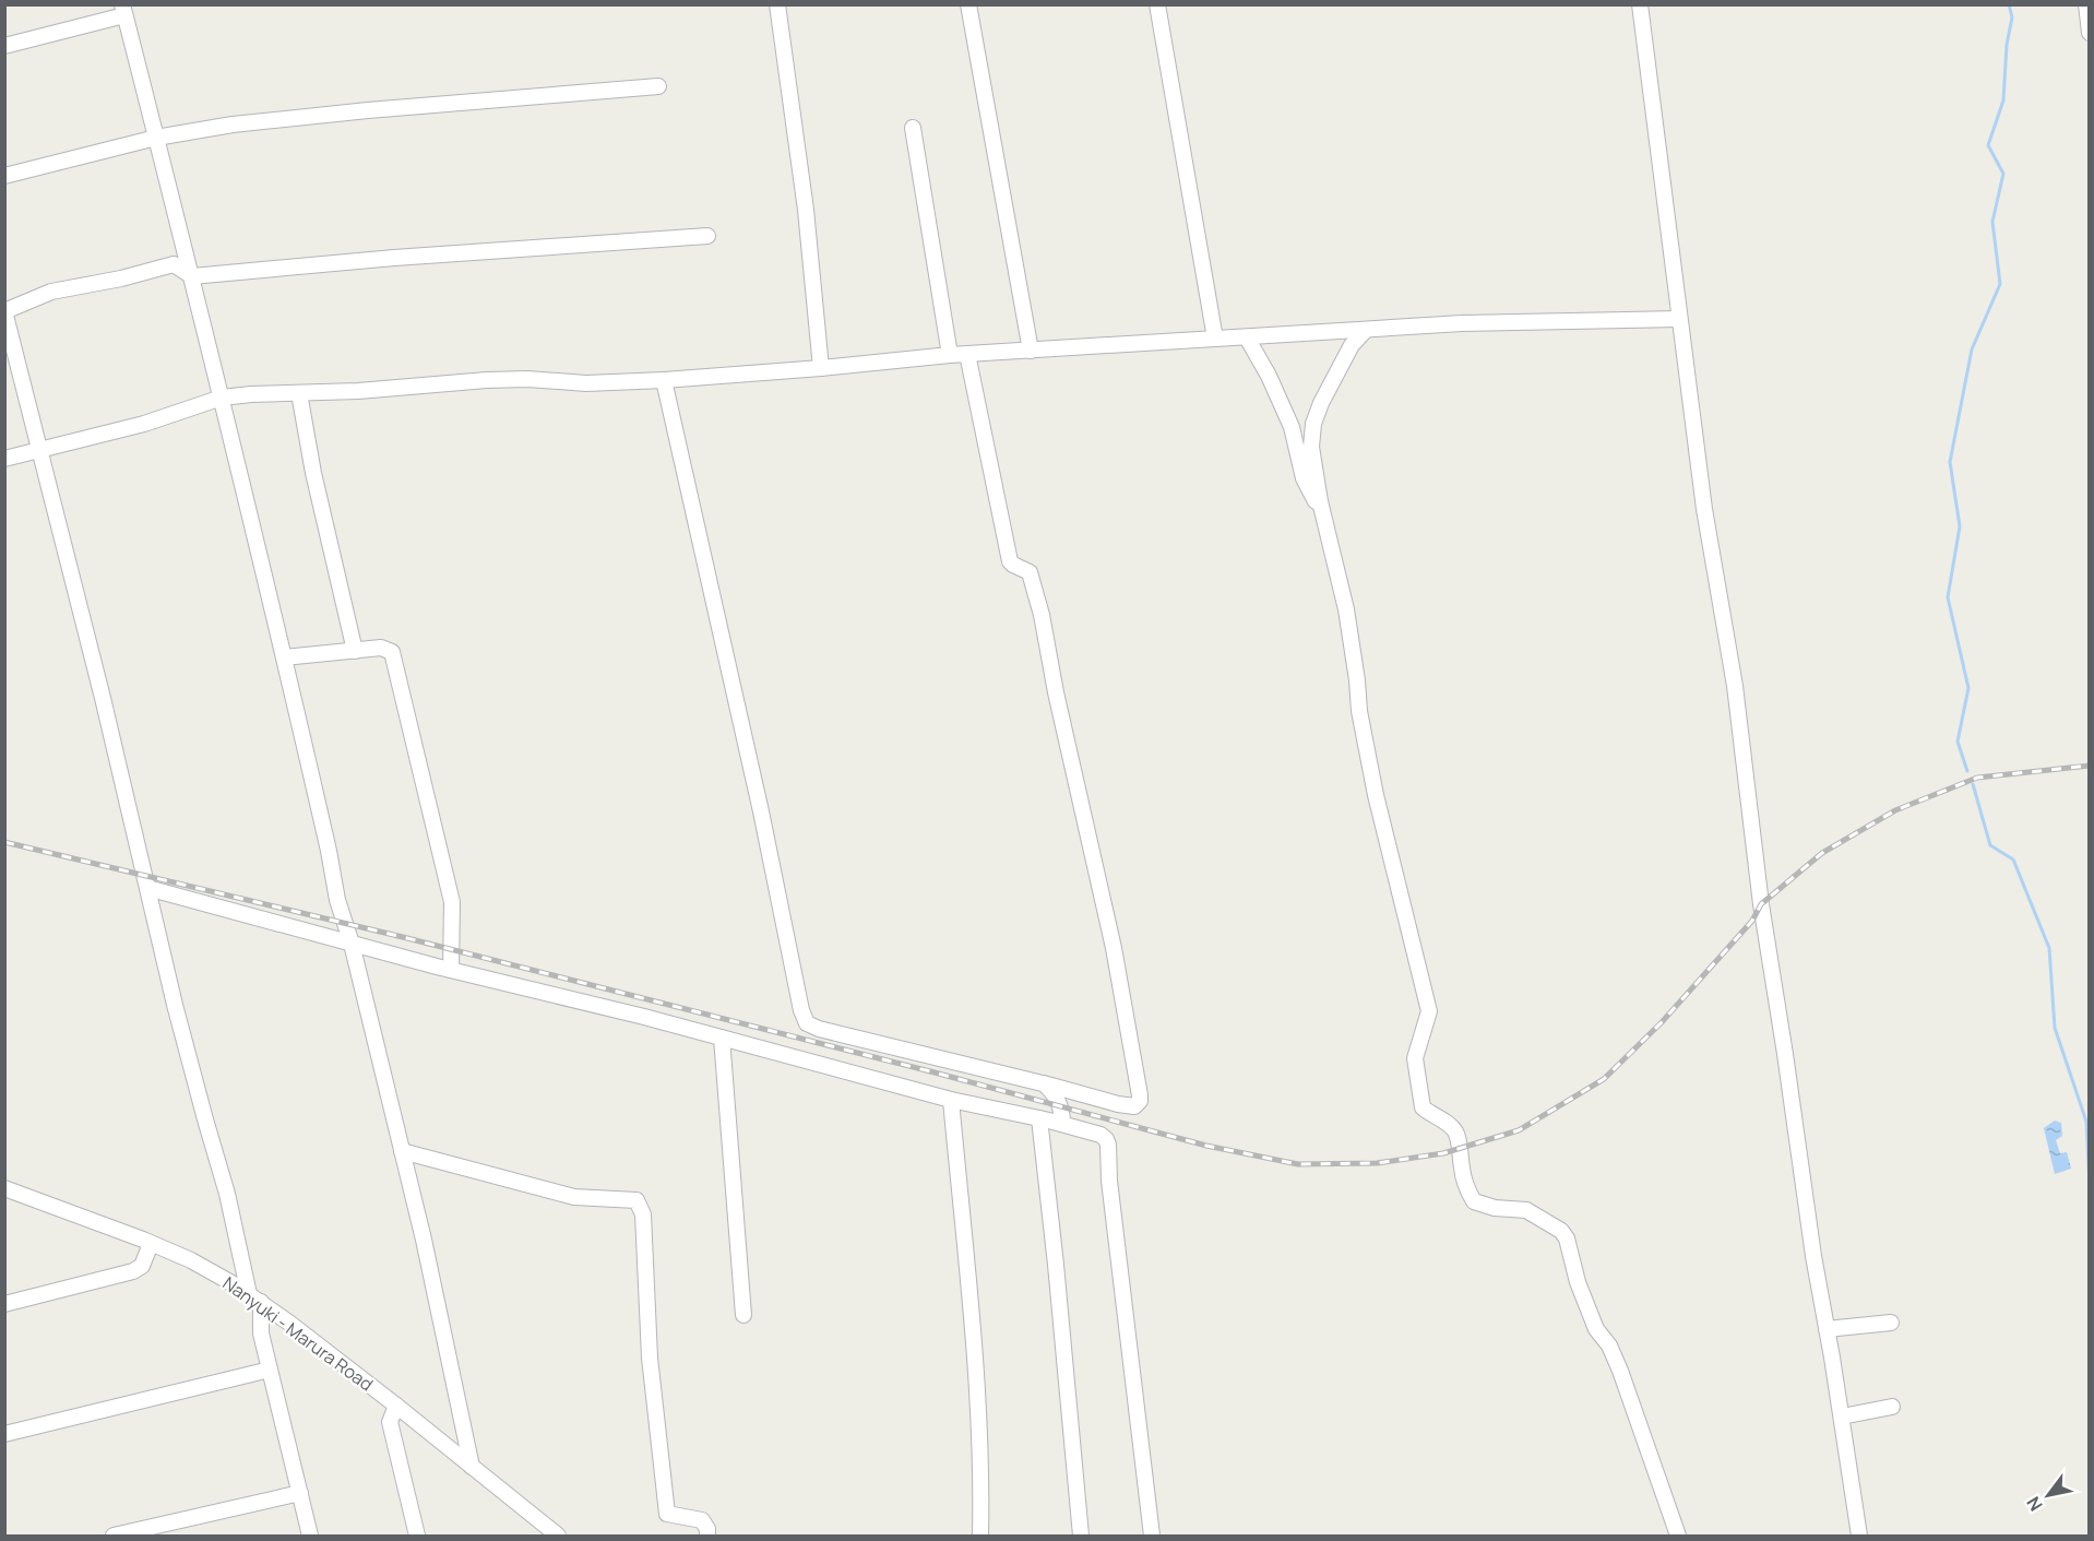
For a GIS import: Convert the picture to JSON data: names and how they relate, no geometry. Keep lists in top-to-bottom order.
{
  "streets": {
    "street": ["Nanyuki - Marura Road"]
  },
  "north": "bottom left"
}
